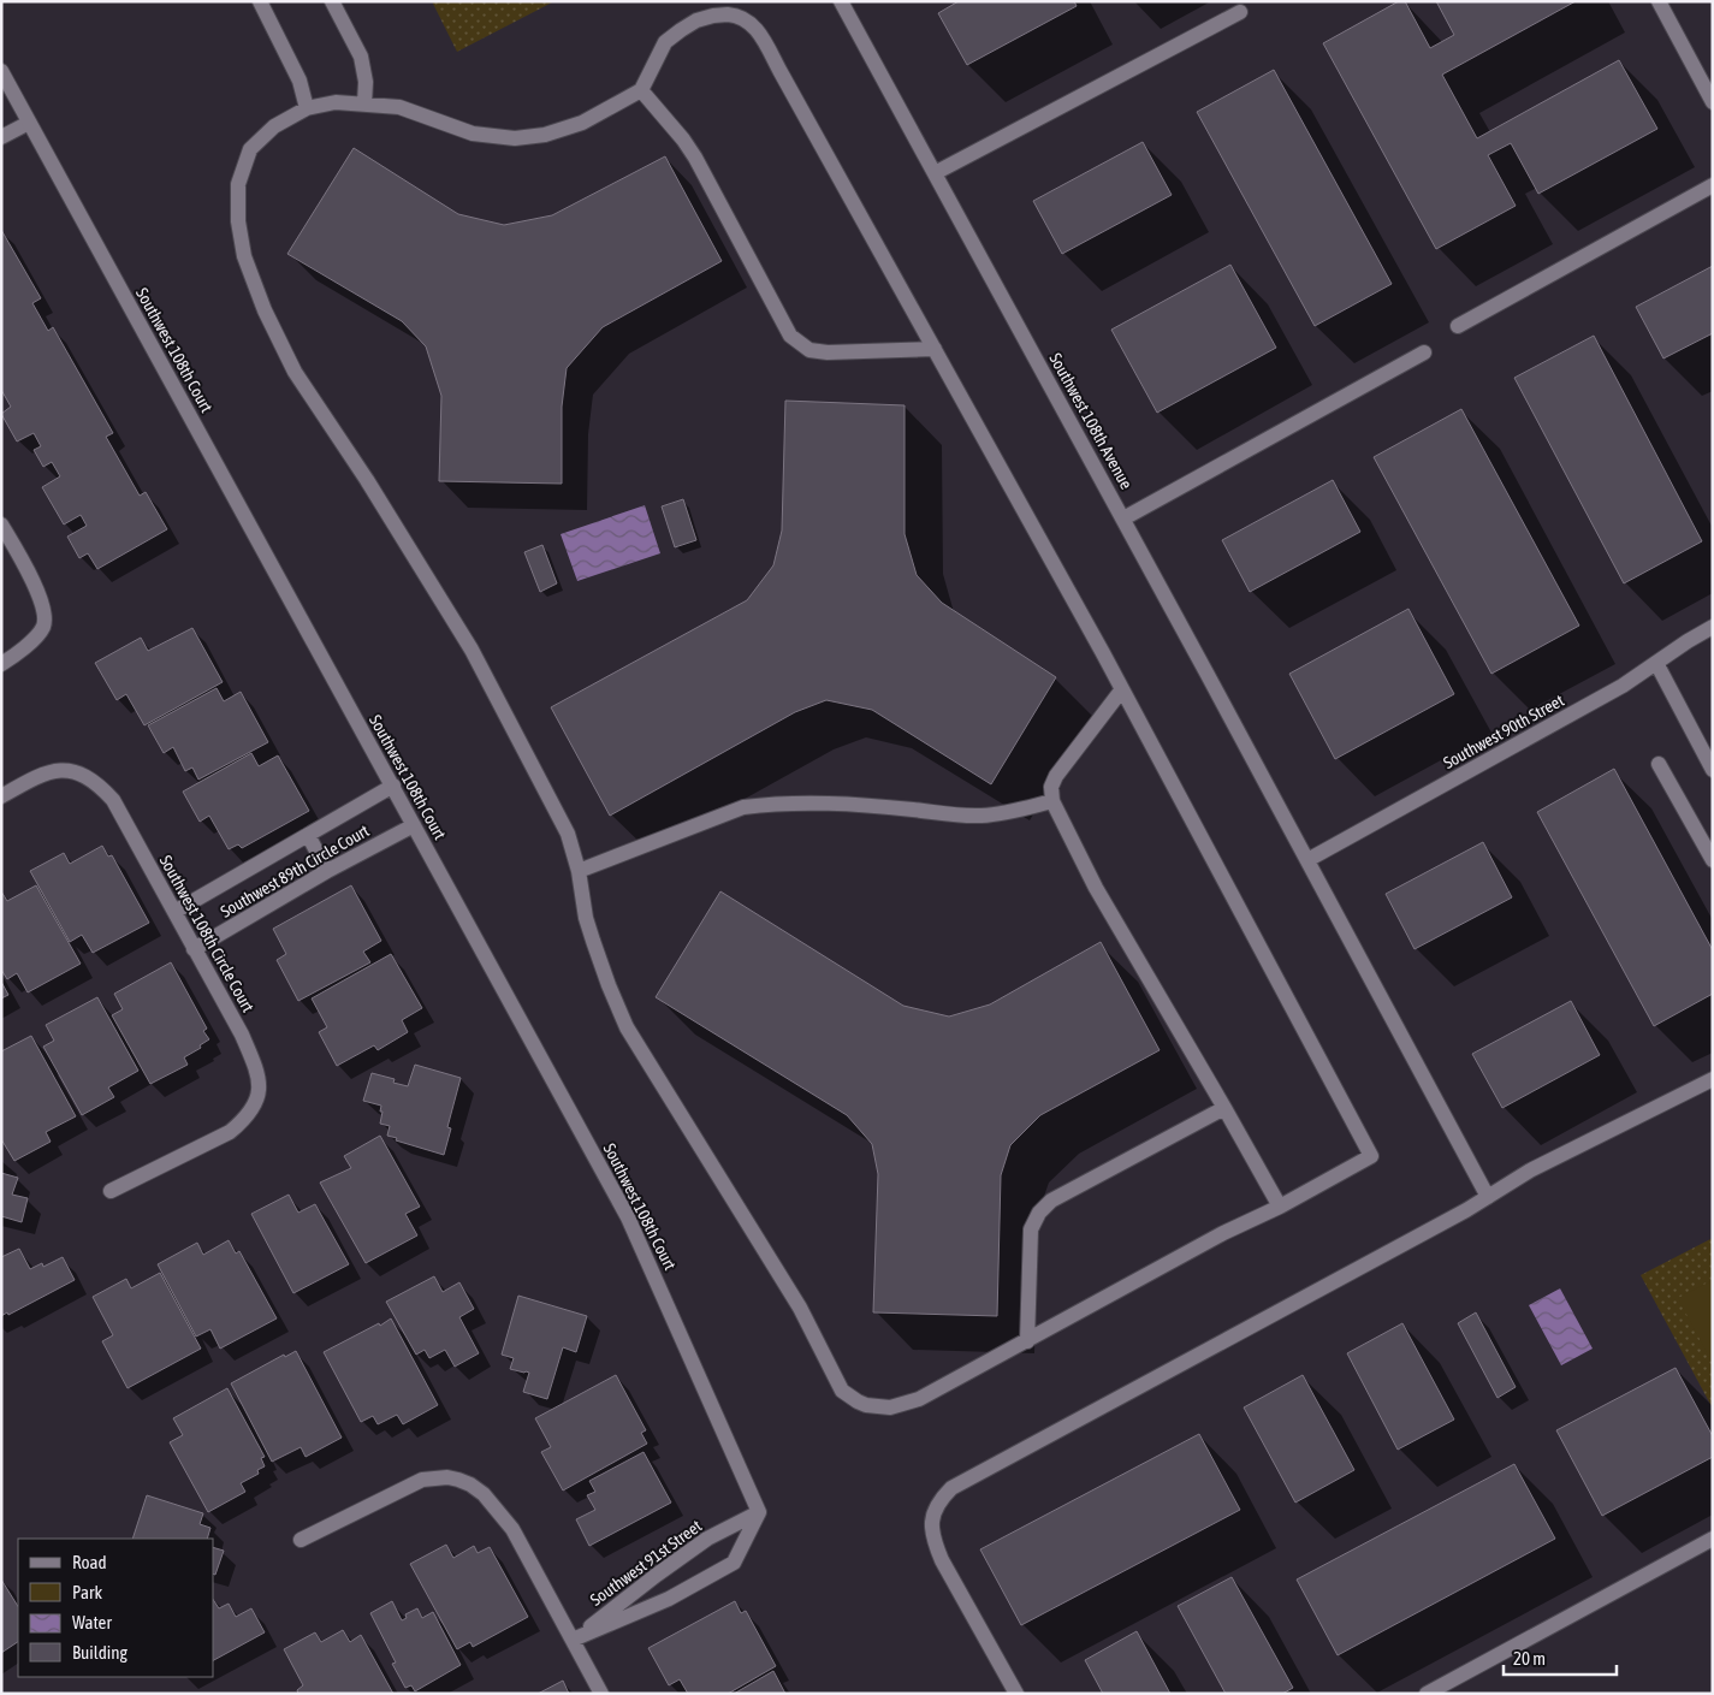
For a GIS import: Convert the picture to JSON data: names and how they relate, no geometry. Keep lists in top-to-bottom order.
{
  "streets": {
    "street": [
      "Southwest 108th Court",
      "Southwest 108th Avenue",
      "Southwest 90th Street",
      "Southwest 89th Circle Court",
      "Southwest 108th Circle Court",
      "Southwest 91st Street"
    ]
  },
  "crossings": [
    ["Southwest 108th Court", "Southwest 89th Circle Court"],
    ["Southwest 108th Court", "Southwest 91st Street"],
    ["Southwest 108th Avenue", "Southwest 90th Street"],
    ["Southwest 89th Circle Court", "Southwest 108th Circle Court"]
  ],
  "legend": [
    "Road",
    "Park",
    "Water",
    "Building"
  ],
  "scale_bar": "20 m"
}
